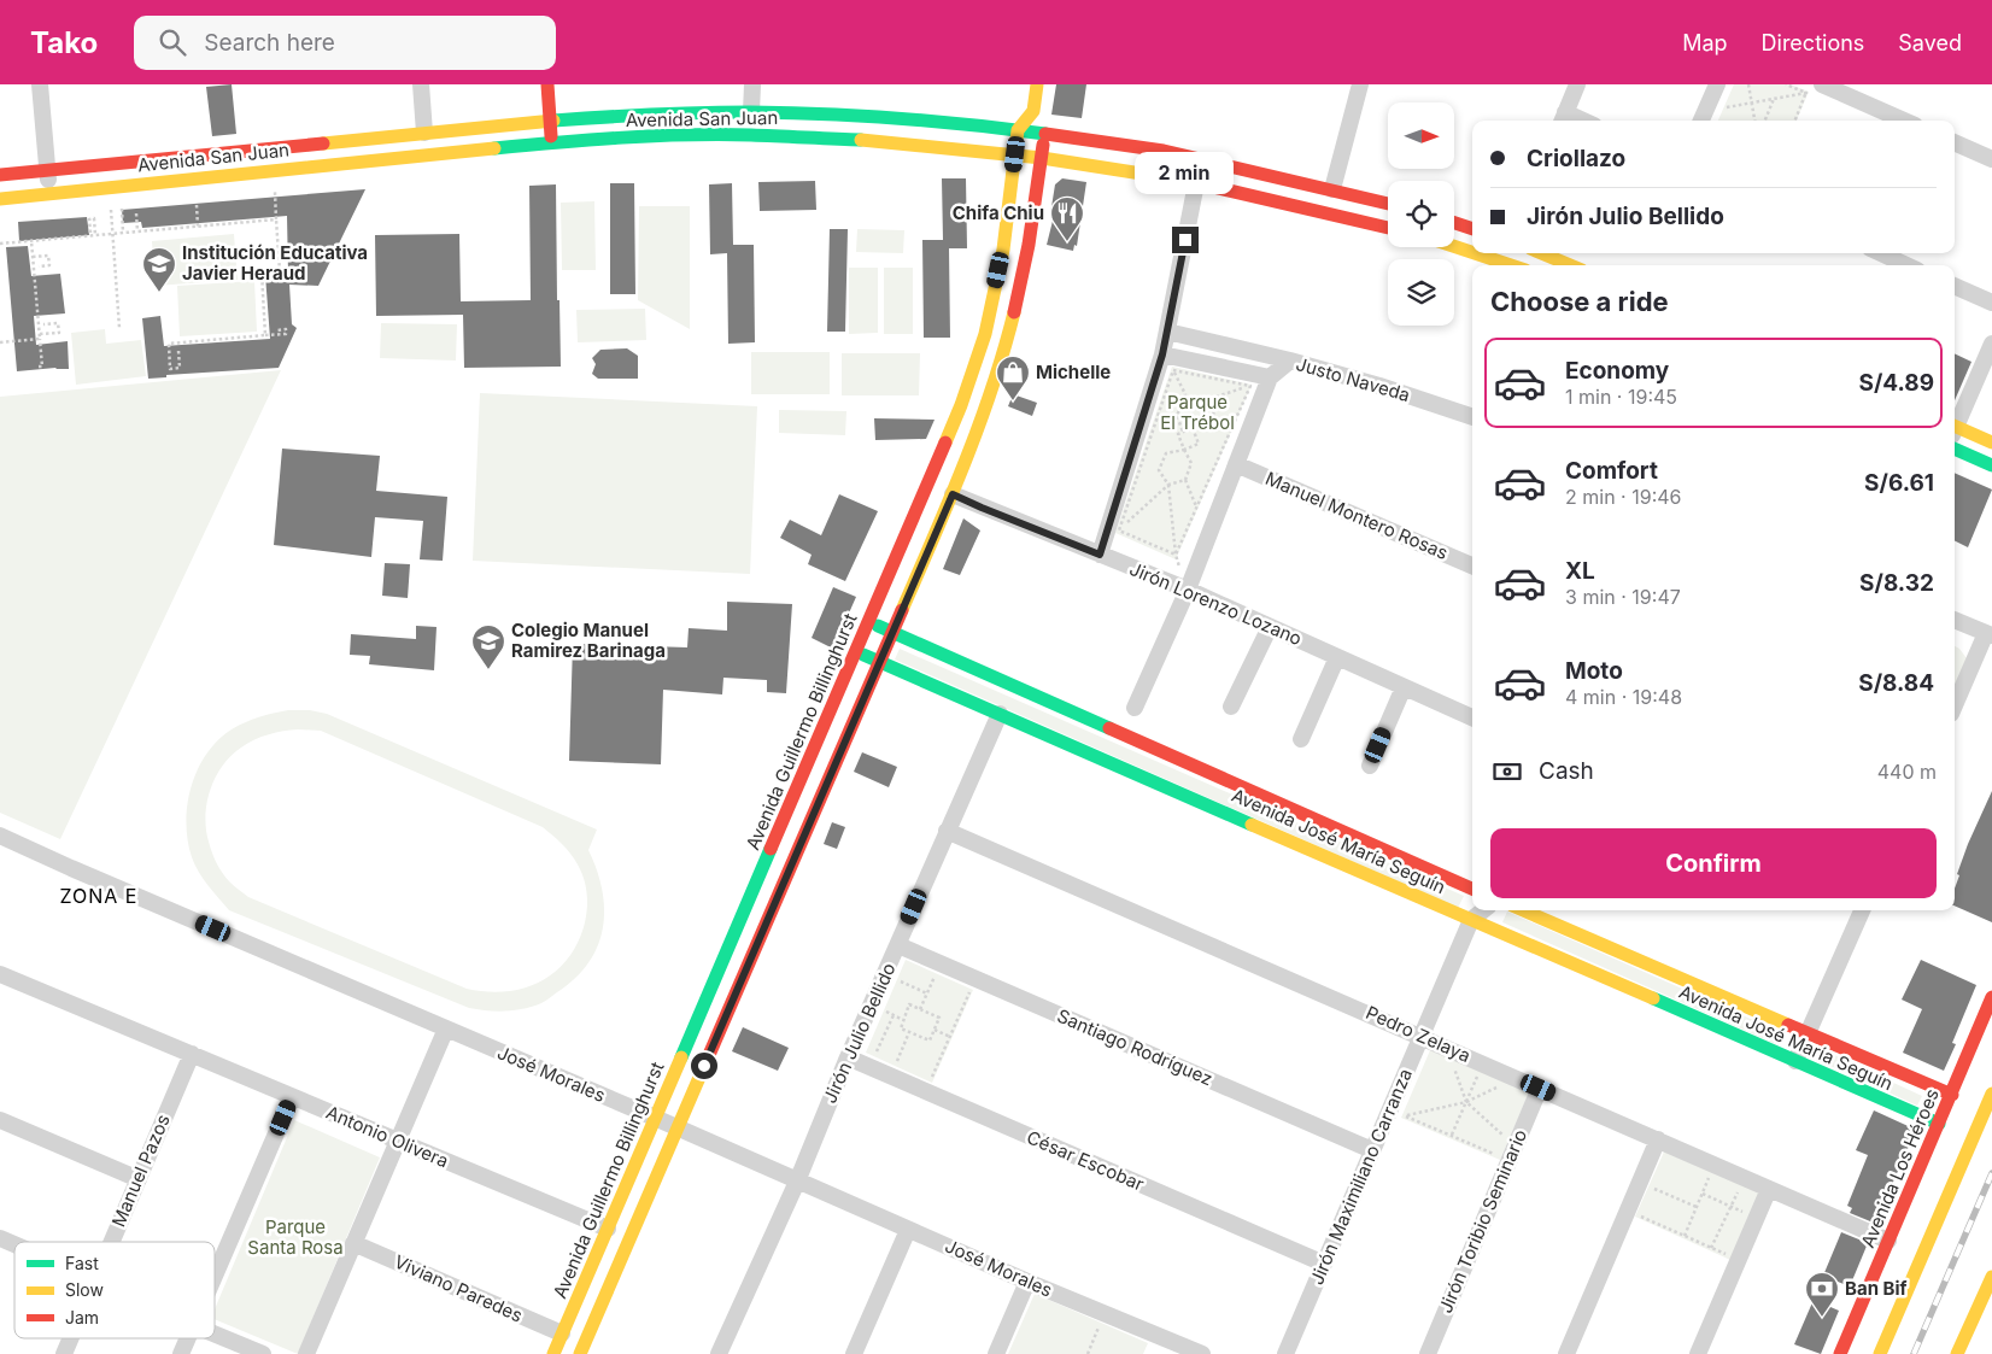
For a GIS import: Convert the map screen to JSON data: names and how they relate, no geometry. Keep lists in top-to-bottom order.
{
  "streets": {
    "main road": [
      "Avenida San Juan",
      "Avenida Guillermo Billinghurst",
      "Avenida José María Seguín",
      "Avenida Los Héroes"
    ],
    "street": [
      "Justo Naveda",
      "Manuel Montero Rosas",
      "Jirón Lorenzo Lozano",
      "Jirón Julio Bellido",
      "Pedro Zelaya",
      "Santiago Rodríguez",
      "José Morales",
      "Antonio Olivera",
      "César Escobar",
      "Manuel Pazos",
      "Jirón Maximiliano Carranza",
      "Jirón Toribio Seminario",
      "Viviano Paredes"
    ]
  },
  "crossings": [
    ["Avenida San Juan", "Avenida Guillermo Billinghurst"],
    ["Avenida Guillermo Billinghurst", "Avenida José María Seguín"],
    ["Avenida Guillermo Billinghurst", "José Morales"],
    ["Avenida Guillermo Billinghurst", "Antonio Olivera"],
    ["Avenida Guillermo Billinghurst", "Viviano Paredes"],
    ["Avenida José María Seguín", "Jirón Julio Bellido"],
    ["Avenida José María Seguín", "Avenida Los Héroes"],
    ["Avenida José María Seguín", "Jirón Maximiliano Carranza"],
    ["Jirón Julio Bellido", "Pedro Zelaya"],
    ["Jirón Julio Bellido", "Santiago Rodríguez"],
    ["Jirón Julio Bellido", "José Morales"],
    ["Jirón Julio Bellido", "César Escobar"],
    ["Pedro Zelaya", "Avenida Los Héroes"],
    ["Pedro Zelaya", "Jirón Maximiliano Carranza"],
    ["Pedro Zelaya", "Jirón Toribio Seminario"],
    ["Santiago Rodríguez", "Jirón Maximiliano Carranza"],
    ["Antonio Olivera", "Manuel Pazos"],
    ["César Escobar", "Jirón Maximiliano Carranza"]
  ],
  "districts": ["ZONA E"],
  "parks": ["Parque El Trébol", "Parque Santa Rosa"],
  "places": {
    "restaurant": ["Chifa Chiu"],
    "school or university": ["Institución Educativa Javier Heraud", "Colegio Manuel Ramirez Barinaga"],
    "shop": ["Michelle"],
    "bank": ["Ban Bif"]
  },
  "legend": ["Fast", "Slow", "Jam"],
  "north": "right",
  "page": {
    "header": "Tako",
    "search": "Search here",
    "nav": ["Map", "Directions", "Saved"],
    "banner": ["Criollazo", "Jirón Julio Bellido"],
    "bubble": "2 min",
    "heading": "Choose a ride",
    "list": [
      {
        "name": "Economy",
        "note": "1 min · 19:45",
        "value": "S/4.89"
      },
      {
        "name": "Comfort",
        "note": "2 min · 19:46",
        "value": "S/6.61"
      },
      {
        "name": "XL",
        "note": "3 min · 19:47",
        "value": "S/8.32"
      },
      {
        "name": "Moto",
        "note": "4 min · 19:48",
        "value": "S/8.84"
      }
    ],
    "pay": ["Cash", "440 m"],
    "buttons": "Confirm"
  }
}
